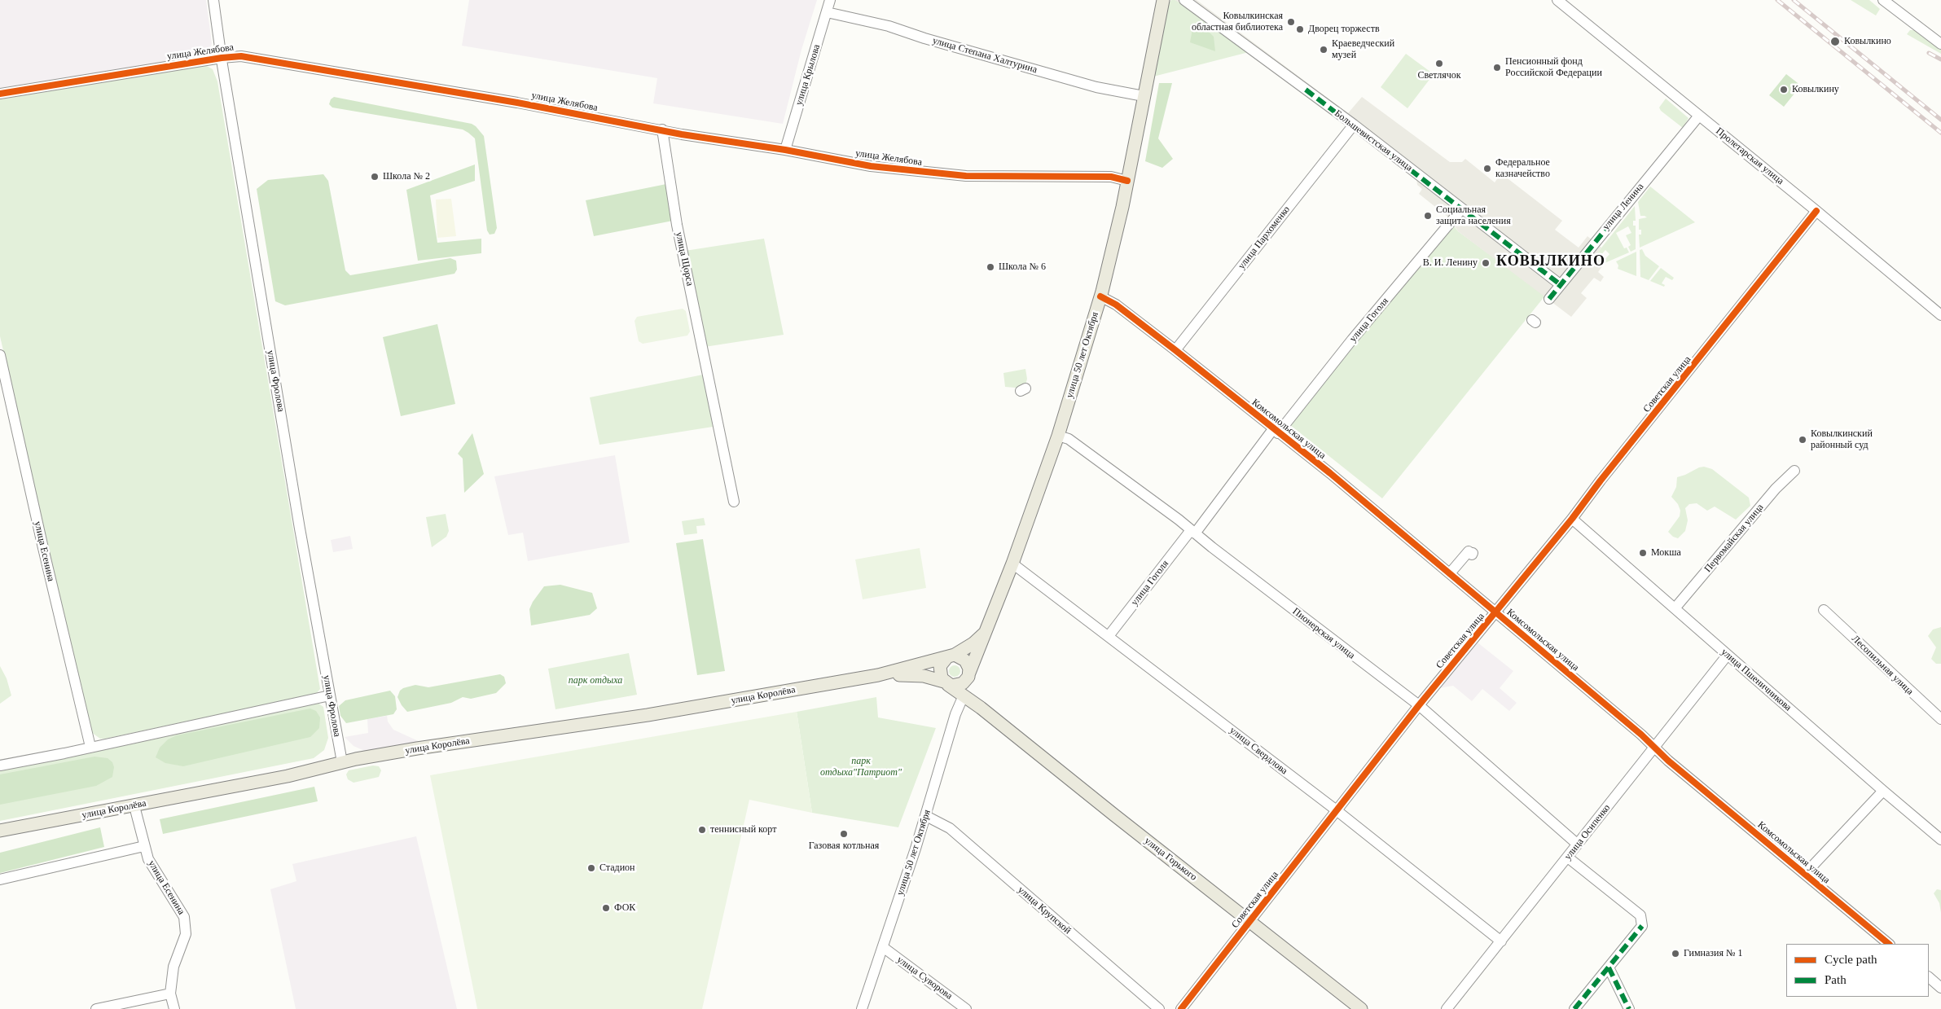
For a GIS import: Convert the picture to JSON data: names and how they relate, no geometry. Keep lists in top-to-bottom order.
{
  "streets": {
    "main road": ["улица 50 лет Октября", "улица Королёва", "улица Горького"],
    "street": [
      "улица Желябова",
      "улица Степана Халтурина",
      "улица Крылова",
      "Большевистская улица",
      "Пролетарская улица",
      "улица Ленина",
      "улица Пархоменко",
      "улица Щорса",
      "улица Гоголя",
      "улица Фролова",
      "Советская улица",
      "Комсомольская улица",
      "Первомайская улица",
      "улица Есенина",
      "Пионерская улица",
      "Лесопильная улица",
      "улица Пшеничникова",
      "улица Свердлова",
      "улица Осипенко",
      "улица Крупской",
      "улица Суворова"
    ]
  },
  "crossings": [
    ["улица Желябова", "улица Крылова"],
    ["улица Желябова", "улица Щорса"],
    ["улица Желябова", "улица 50 лет Октября"],
    ["улица Желябова", "улица Фролова"],
    ["улица Степана Халтурина", "улица Крылова"],
    ["улица Степана Халтурина", "улица 50 лет Октября"],
    ["Большевистская улица", "улица Ленина"],
    ["Большевистская улица", "улица Пархоменко"],
    ["Большевистская улица", "улица Гоголя"],
    ["Пролетарская улица", "улица Ленина"],
    ["Пролетарская улица", "Советская улица"],
    ["улица Пархоменко", "Комсомольская улица"],
    ["улица Гоголя", "Комсомольская улица"],
    ["улица Гоголя", "Пионерская улица"],
    ["улица Гоголя", "улица Свердлова"],
    ["улица 50 лет Октября", "Комсомольская улица"],
    ["улица 50 лет Октября", "Пионерская улица"],
    ["улица 50 лет Октября", "улица Королёва"],
    ["улица 50 лет Октября", "улица Свердлова"],
    ["улица 50 лет Октября", "улица Горького"],
    ["улица 50 лет Октября", "улица Крупской"],
    ["улица 50 лет Октября", "улица Суворова"],
    ["улица Фролова", "улица Королёва"],
    ["Советская улица", "Комсомольская улица"],
    ["Советская улица", "Пионерская улица"],
    ["Советская улица", "улица Пшеничникова"],
    ["Советская улица", "улица Свердлова"],
    ["Советская улица", "улица Горького"],
    ["Комсомольская улица", "улица Осипенко"],
    ["Первомайская улица", "улица Пшеничникова"],
    ["улица Есенина", "улица Королёва"],
    ["Пионерская улица", "улица Осипенко"],
    ["улица Пшеничникова", "улица Осипенко"],
    ["улица Королёва", "улица Горького"],
    ["улица Свердлова", "улица Осипенко"]
  ],
  "districts": ["КОВЫЛКИНО"],
  "parks": ["парк отдыха", "парк отдыха\"Патриот\""],
  "places": [
    "Ковылкинская областная библиотека",
    "Дворец торжеств",
    "Ковылкино",
    "Краеведческий музей",
    "Светлячок",
    "Пенсионный фонд Российской Федерации",
    "Ковылкину",
    "Федеральное казначейство",
    "Школа № 2",
    "Социальная защита населения",
    "В. И. Ленину",
    "Школа № 6",
    "Ковылкинский районный суд",
    "Мокша",
    "теннисный корт",
    "Газовая котльная",
    "Стадион",
    "ФОК",
    "Гимназия № 1"
  ],
  "legend": ["Cycle path", "Path"]
}
